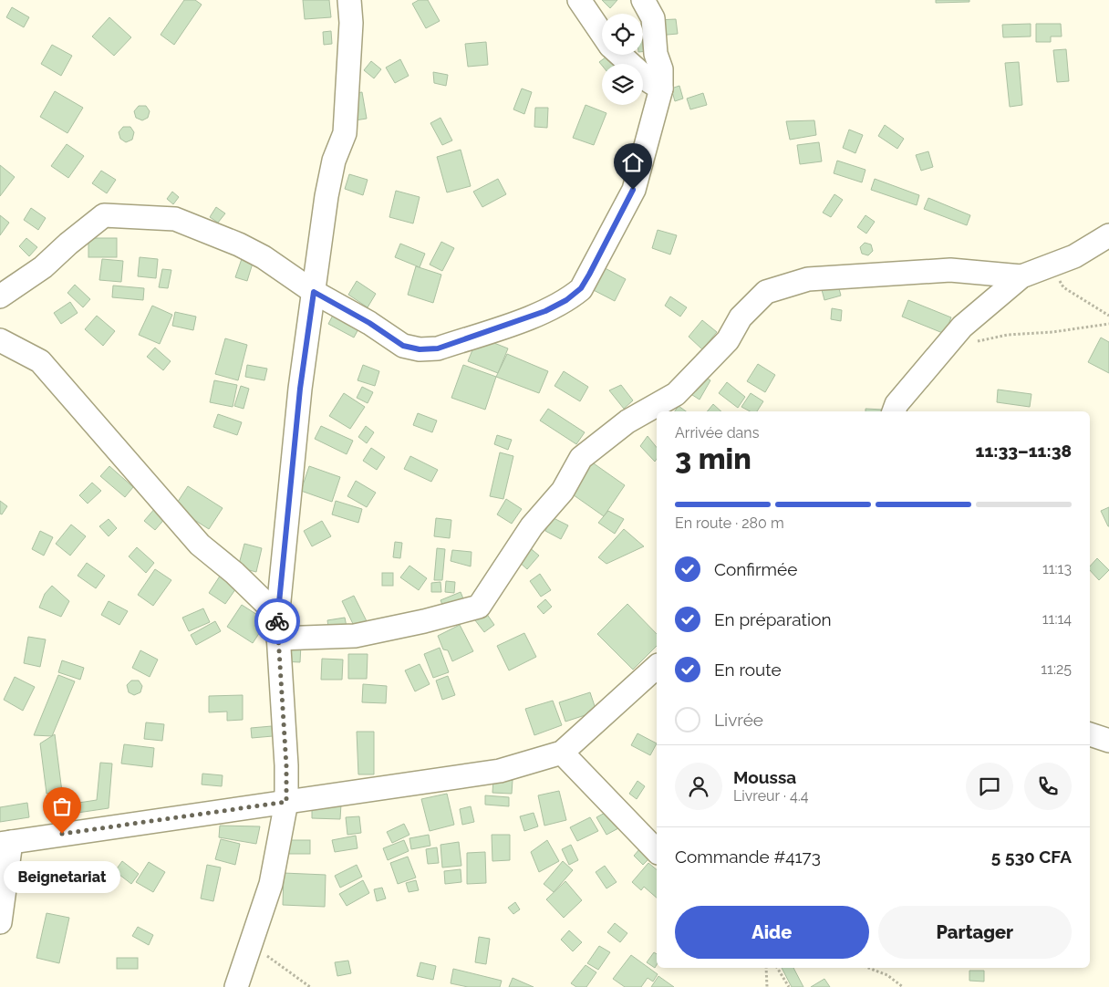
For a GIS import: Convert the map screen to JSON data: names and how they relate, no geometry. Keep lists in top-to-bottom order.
{
  "places": ["Beignetariat"],
  "page": {
    "heading": ["3 min", "Arrivée dans", "11:33–11:38"],
    "panel": [
      "Moussa",
      "Livreur · 4.4",
      "Commande #4173",
      "5 530 CFA"
    ],
    "bar": "En route · 280 m",
    "list": [
      ["Confirmée", "11:13"],
      ["En préparation", "11:14"],
      ["En route", "11:25"],
      "Livrée"
    ],
    "bubble": "Beignetariat",
    "buttons": ["Aide", "Partager"]
  }
}
